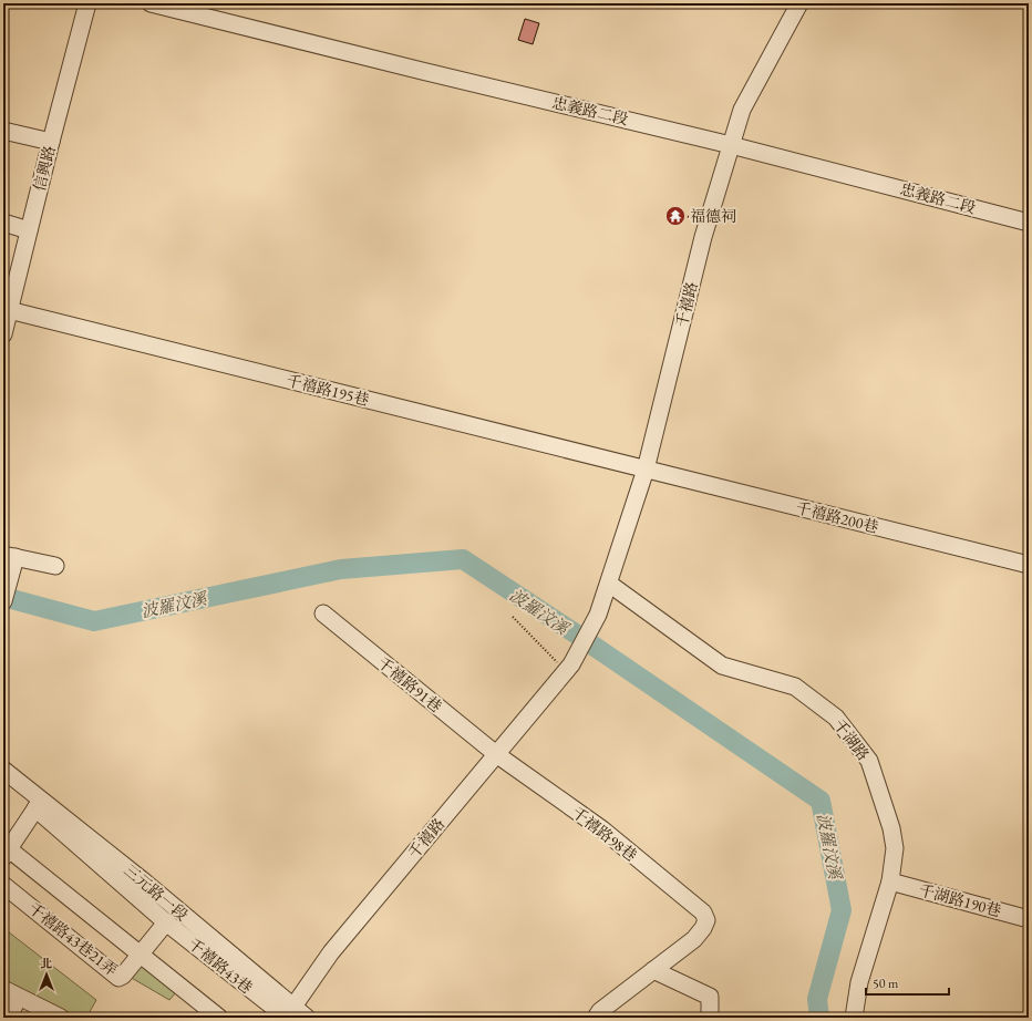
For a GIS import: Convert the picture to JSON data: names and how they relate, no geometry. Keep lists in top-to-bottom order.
{
  "streets": {
    "street": [
      "忠義路二段",
      "信興路",
      "千禧路",
      "千禧路195巷",
      "千禧路200巷",
      "千禧路91巷",
      "千湖路",
      "千禧路98巷",
      "三元路一段",
      "千湖路190巷",
      "千禧路43巷21弄",
      "千禧路43巷"
    ]
  },
  "crossings": [
    ["忠義路二段", "千禧路"],
    ["信興路", "千禧路195巷"],
    ["千禧路", "千禧路195巷"],
    ["千禧路", "千禧路200巷"],
    ["千禧路", "千禧路91巷"],
    ["千禧路", "千湖路"],
    ["千禧路", "千禧路98巷"],
    ["千禧路", "三元路一段"],
    ["千禧路", "千禧路43巷"],
    ["千禧路195巷", "千禧路200巷"],
    ["千禧路91巷", "千禧路98巷"],
    ["千湖路", "千湖路190巷"],
    ["三元路一段", "千禧路43巷"],
    ["千禧路43巷21弄", "千禧路43巷"]
  ],
  "water": ["波羅汶溪"],
  "places": {
    "temple": ["福德祠"]
  },
  "scale_bar": "50 m",
  "north": "top"
}
